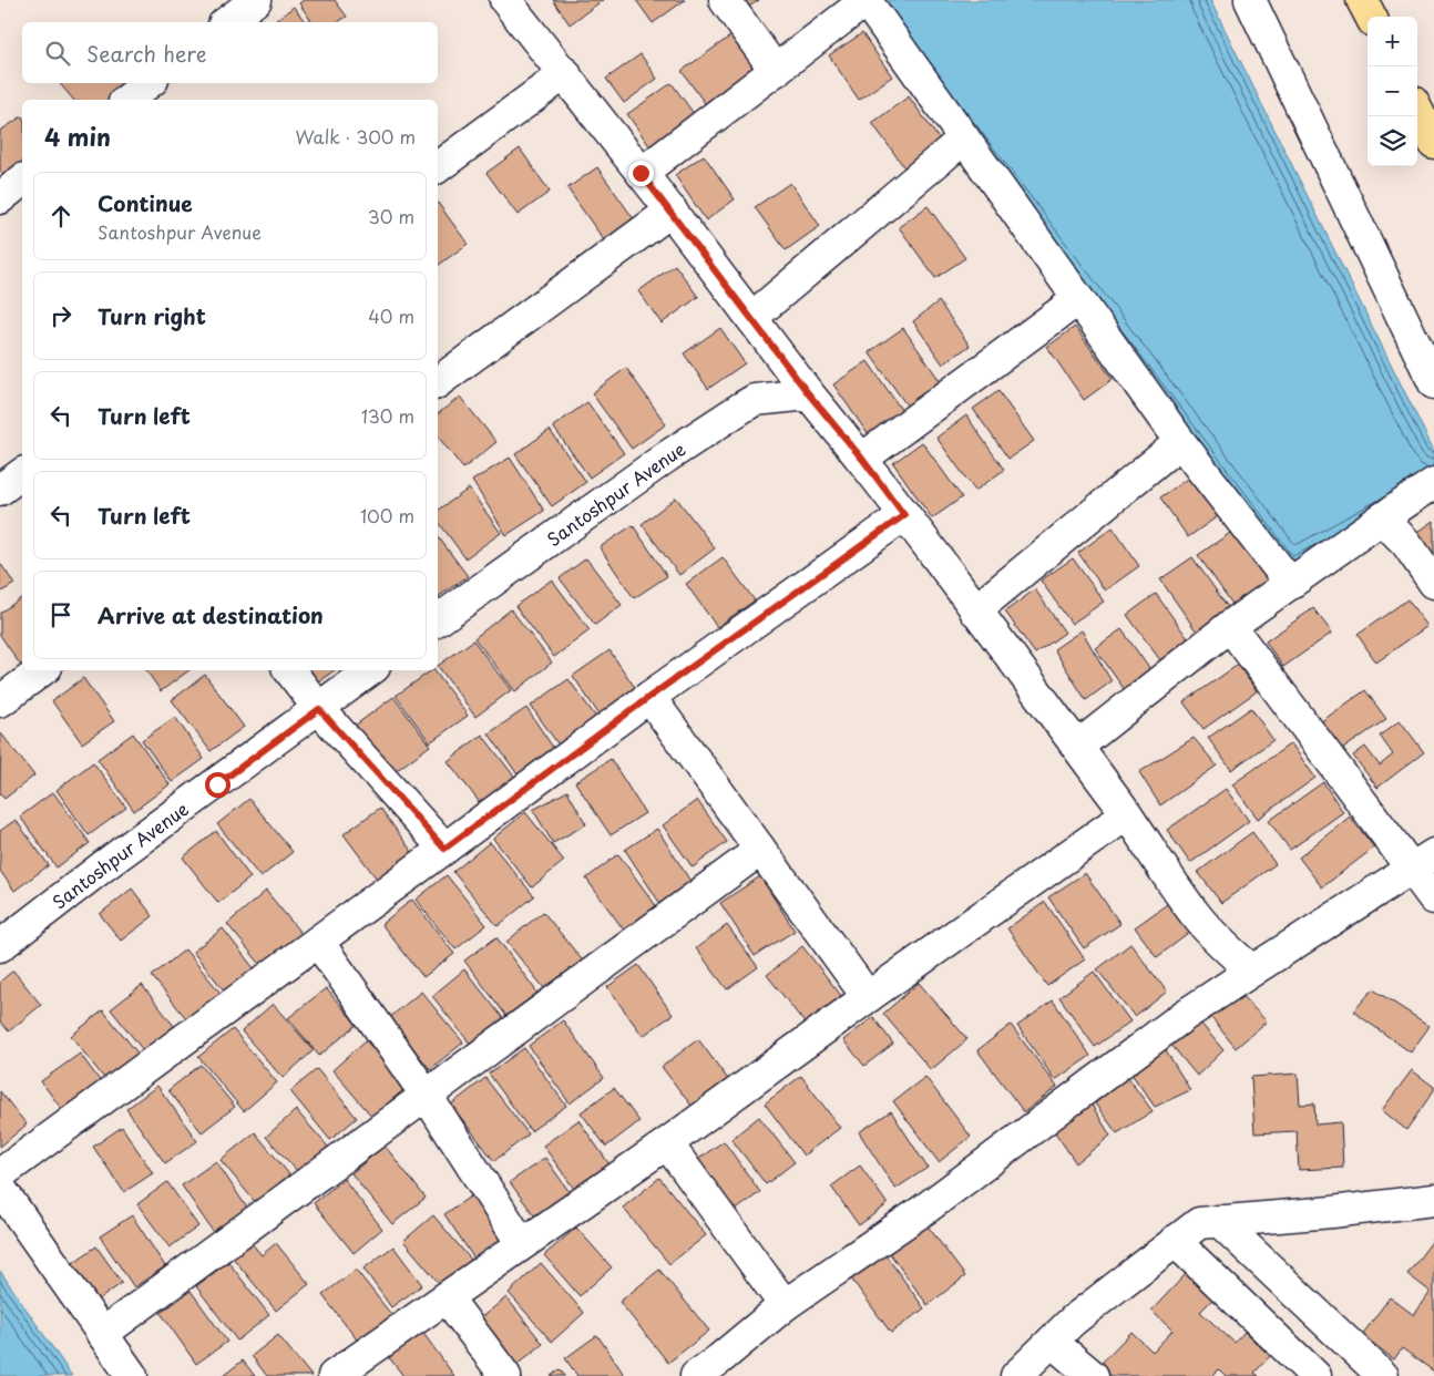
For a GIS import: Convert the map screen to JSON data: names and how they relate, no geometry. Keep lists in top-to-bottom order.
{
  "streets": {
    "street": ["Santoshpur Avenue"]
  },
  "page": {
    "map_buttons": ["+", "−"],
    "search": "Search here",
    "heading": ["4 min", "Walk · 300 m"],
    "list": [
      ["Continue", "Santoshpur Avenue", "30 m"],
      ["Turn right", "40 m"],
      ["Turn left", "130 m"],
      ["Turn left", "100 m"],
      "Arrive at destination"
    ]
  }
}
